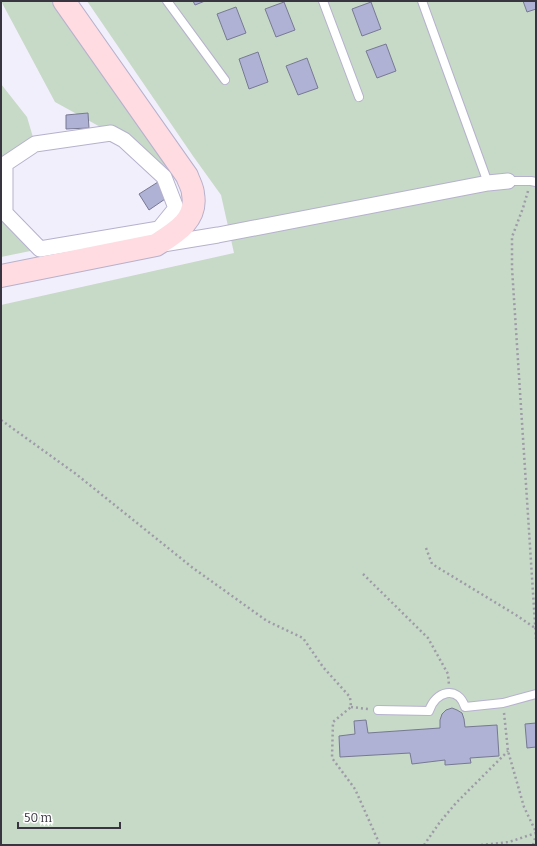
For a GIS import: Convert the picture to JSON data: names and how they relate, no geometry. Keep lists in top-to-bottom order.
{
  "scale_bar": "50 m"
}
